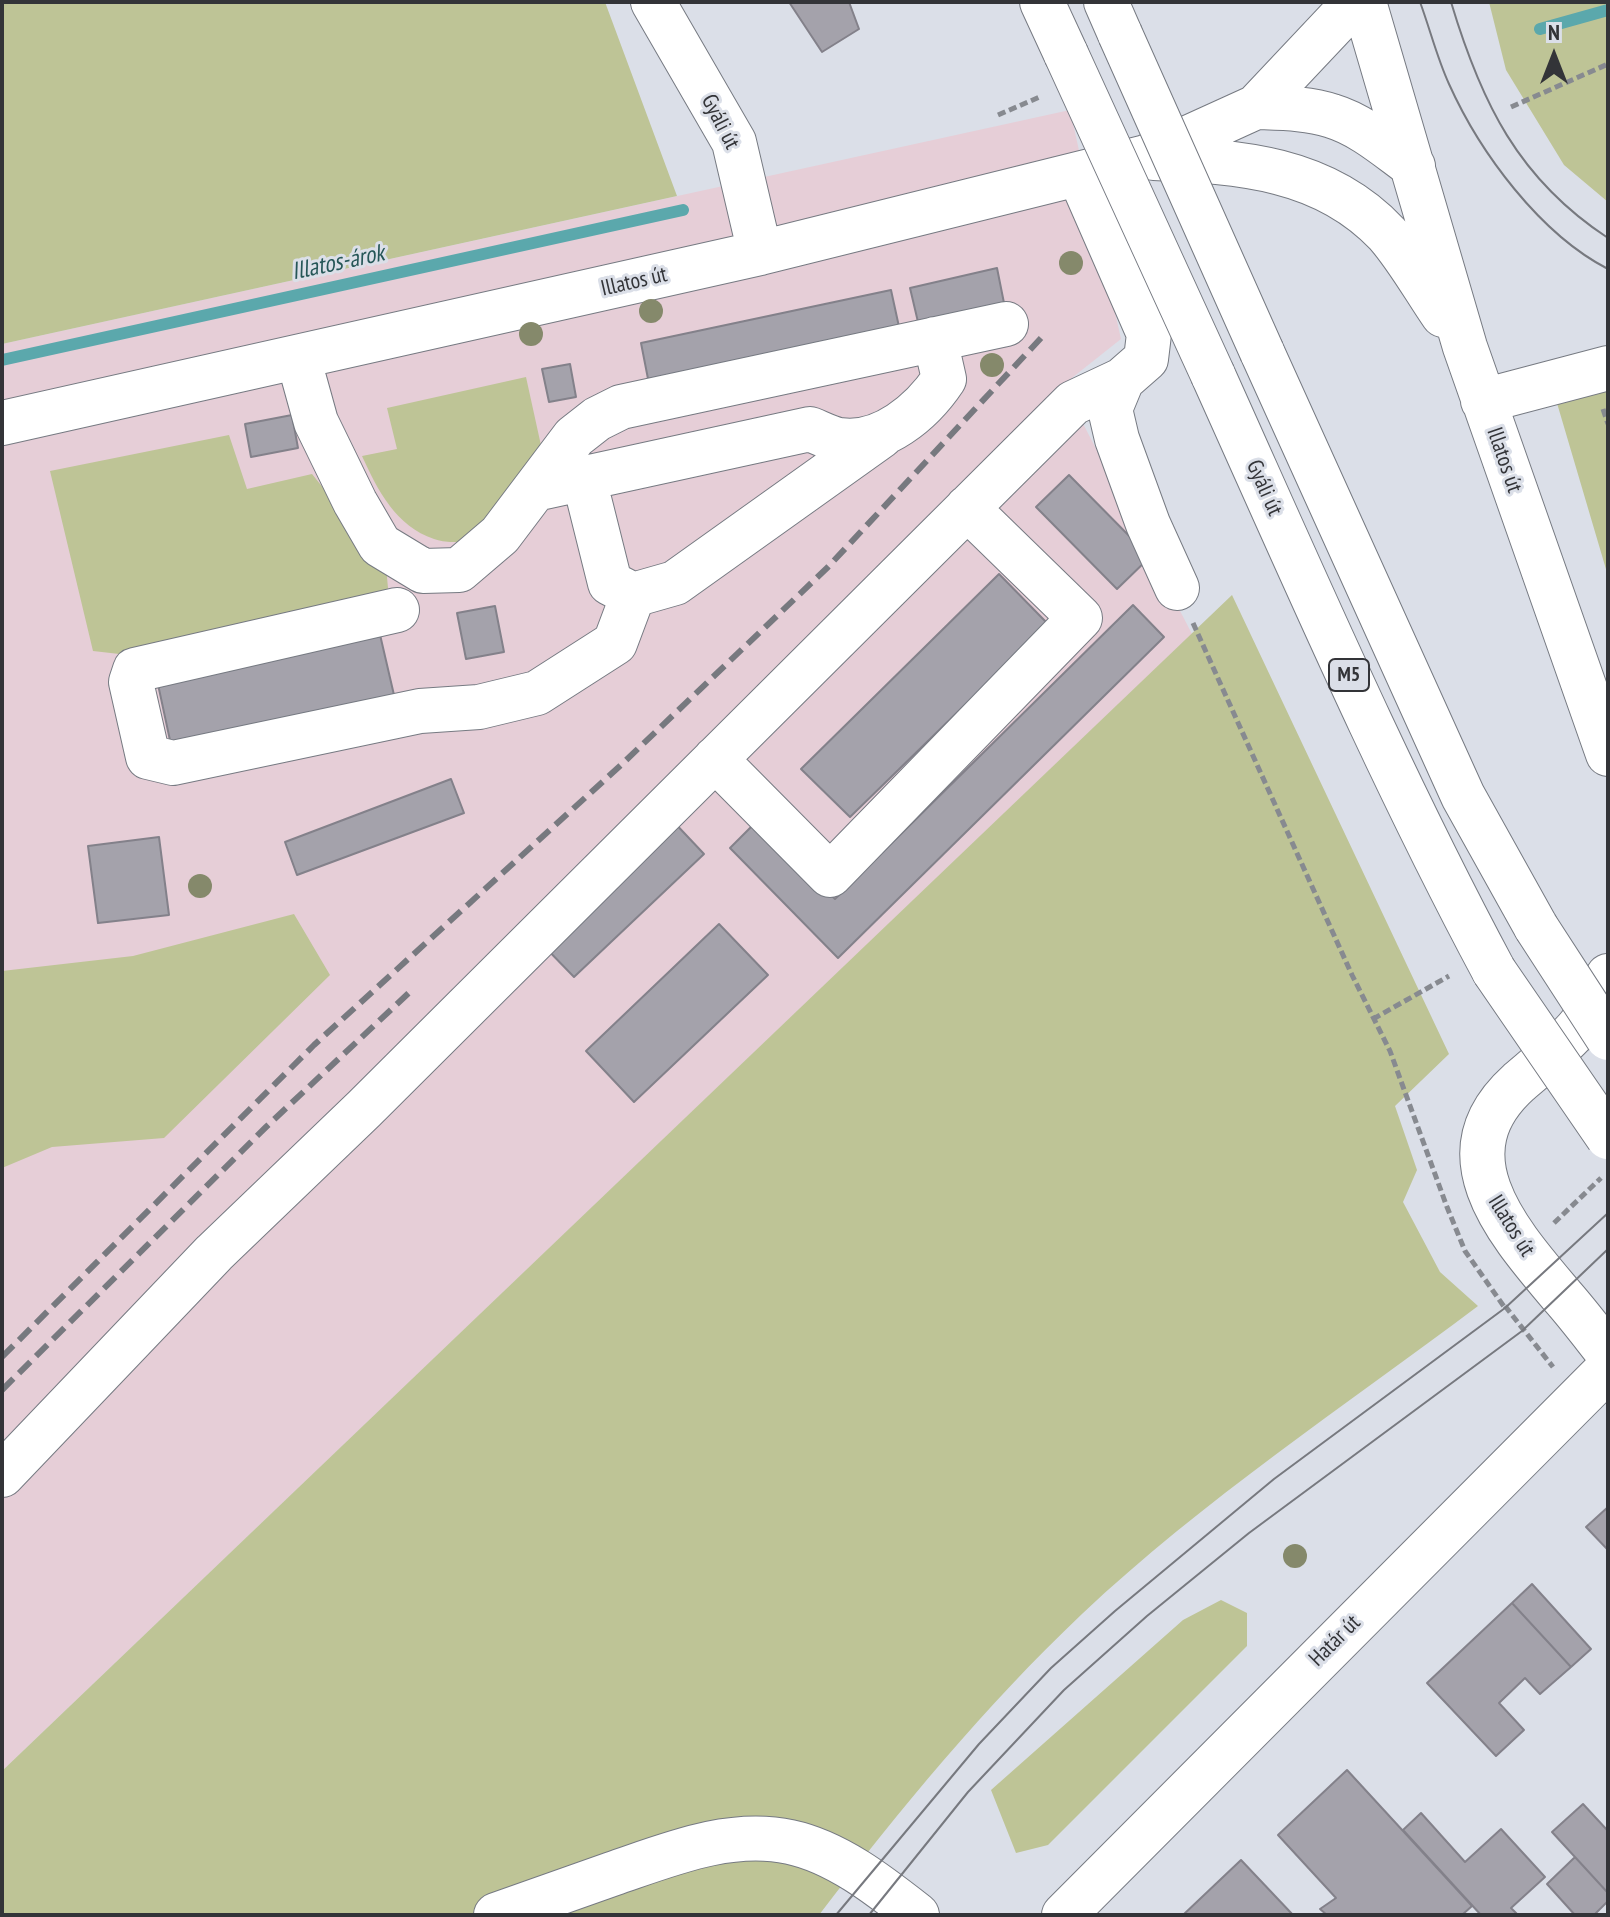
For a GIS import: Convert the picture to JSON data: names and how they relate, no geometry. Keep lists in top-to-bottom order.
{
  "streets": {
    "street": [
      "Gyáli út",
      "Illatos út",
      "M5",
      "Határ út"
    ]
  },
  "crossings": [
    ["Gyáli út", "Illatos út"],
    ["Gyáli út", "M5"]
  ],
  "water": ["Illatos-árok"],
  "north": "top"
}
